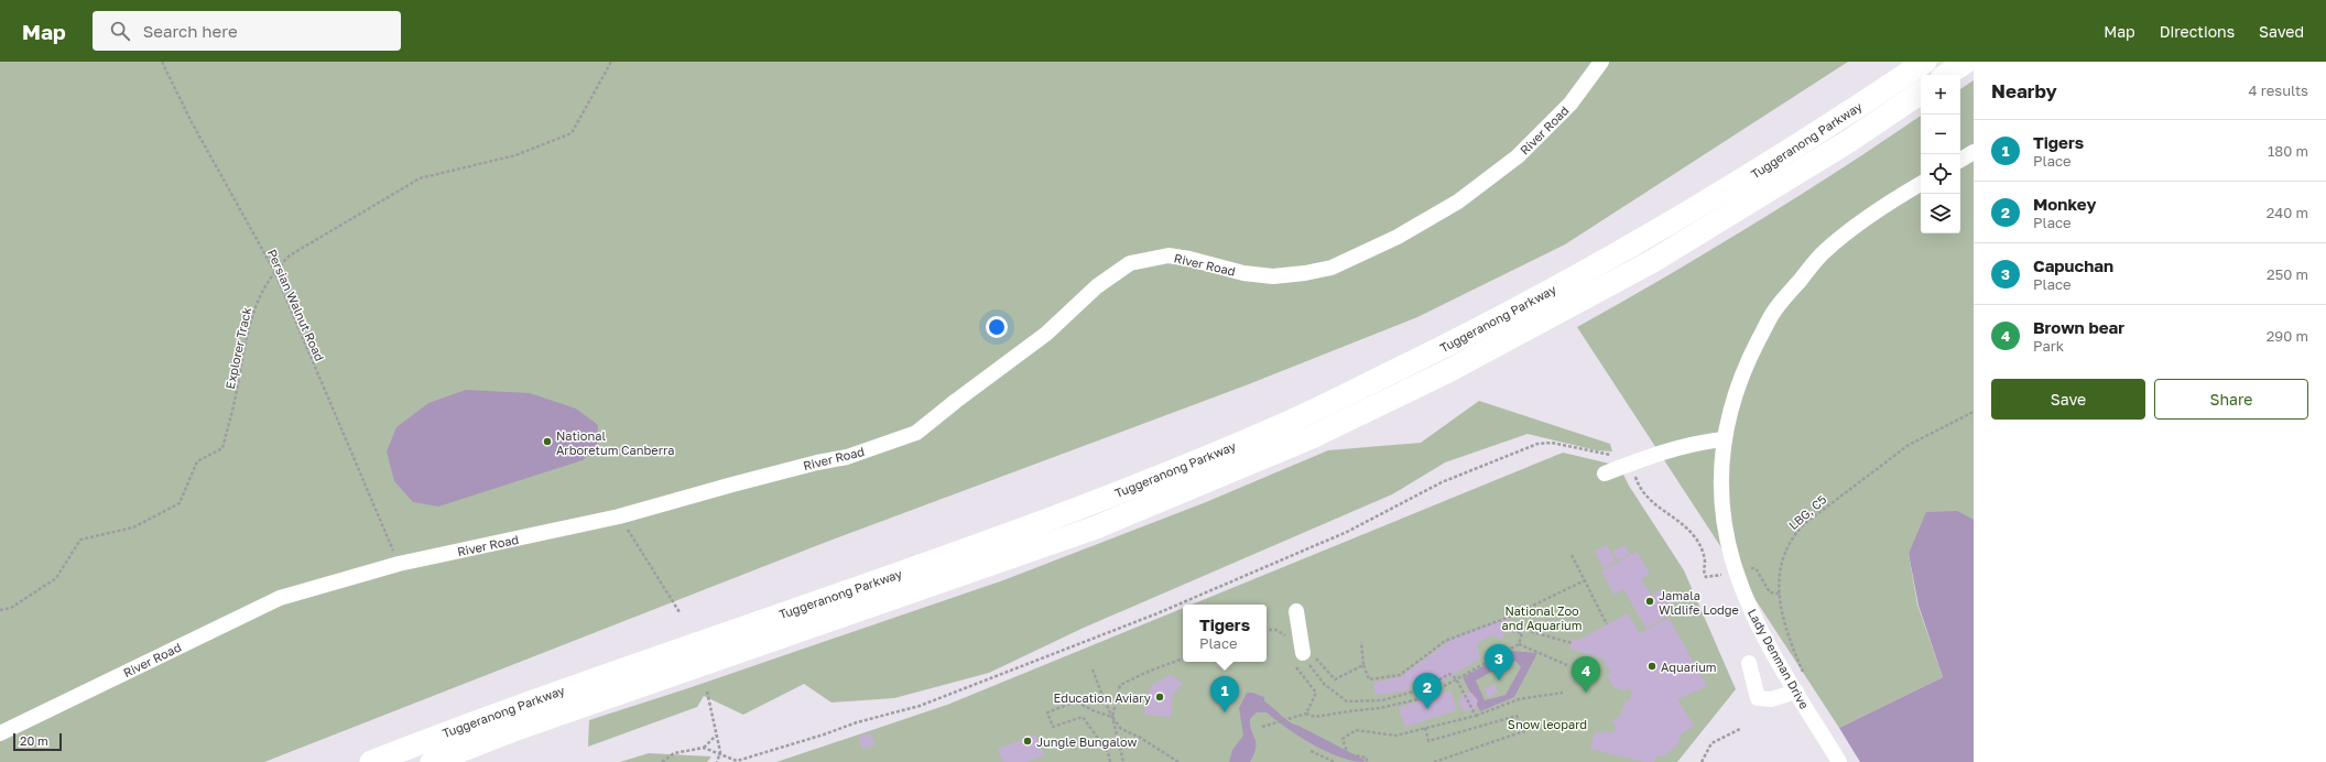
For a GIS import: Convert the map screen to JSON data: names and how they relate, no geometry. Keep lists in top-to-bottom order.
{
  "streets": {
    "highway": ["Tuggeranong Parkway"],
    "street": ["River Road", "Lady Denman Drive"],
    "path": ["Persian Walnut Road", "Explorer Track", "LBG, C5"]
  },
  "crossings": [
    ["River Road", "Persian Walnut Road"],
    ["Persian Walnut Road", "Explorer Track"]
  ],
  "parks": ["National Zoo and Aquarium", "Snow leopard"],
  "places": [
    "National Arboretum Canberra",
    "Jamala Wldlife Lodge",
    "Aquarium",
    "Education Aviary",
    "Jungle Bungalow"
  ],
  "scale_bar": "20 m",
  "page": {
    "header": "Map",
    "search": "Search here",
    "nav": ["Map", "Directions", "Saved"],
    "heading": ["Nearby", "4 results"],
    "map_buttons": ["+", "−"],
    "list": [
      {
        "mark": "1",
        "name": "Tigers",
        "note": "Place",
        "value": "180 m"
      },
      {
        "mark": "2",
        "name": "Monkey",
        "note": "Place",
        "value": "240 m"
      },
      {
        "mark": "3",
        "name": "Capuchan",
        "note": "Place",
        "value": "250 m"
      },
      {
        "mark": "4",
        "name": "Brown bear",
        "note": "Park",
        "value": "290 m"
      }
    ],
    "buttons": ["Save", "Share"],
    "popup": ["Tigers", "Place"],
    "pins": [
      "3",
      "4",
      "2",
      "1"
    ],
    "scale": "20 m"
  }
}
